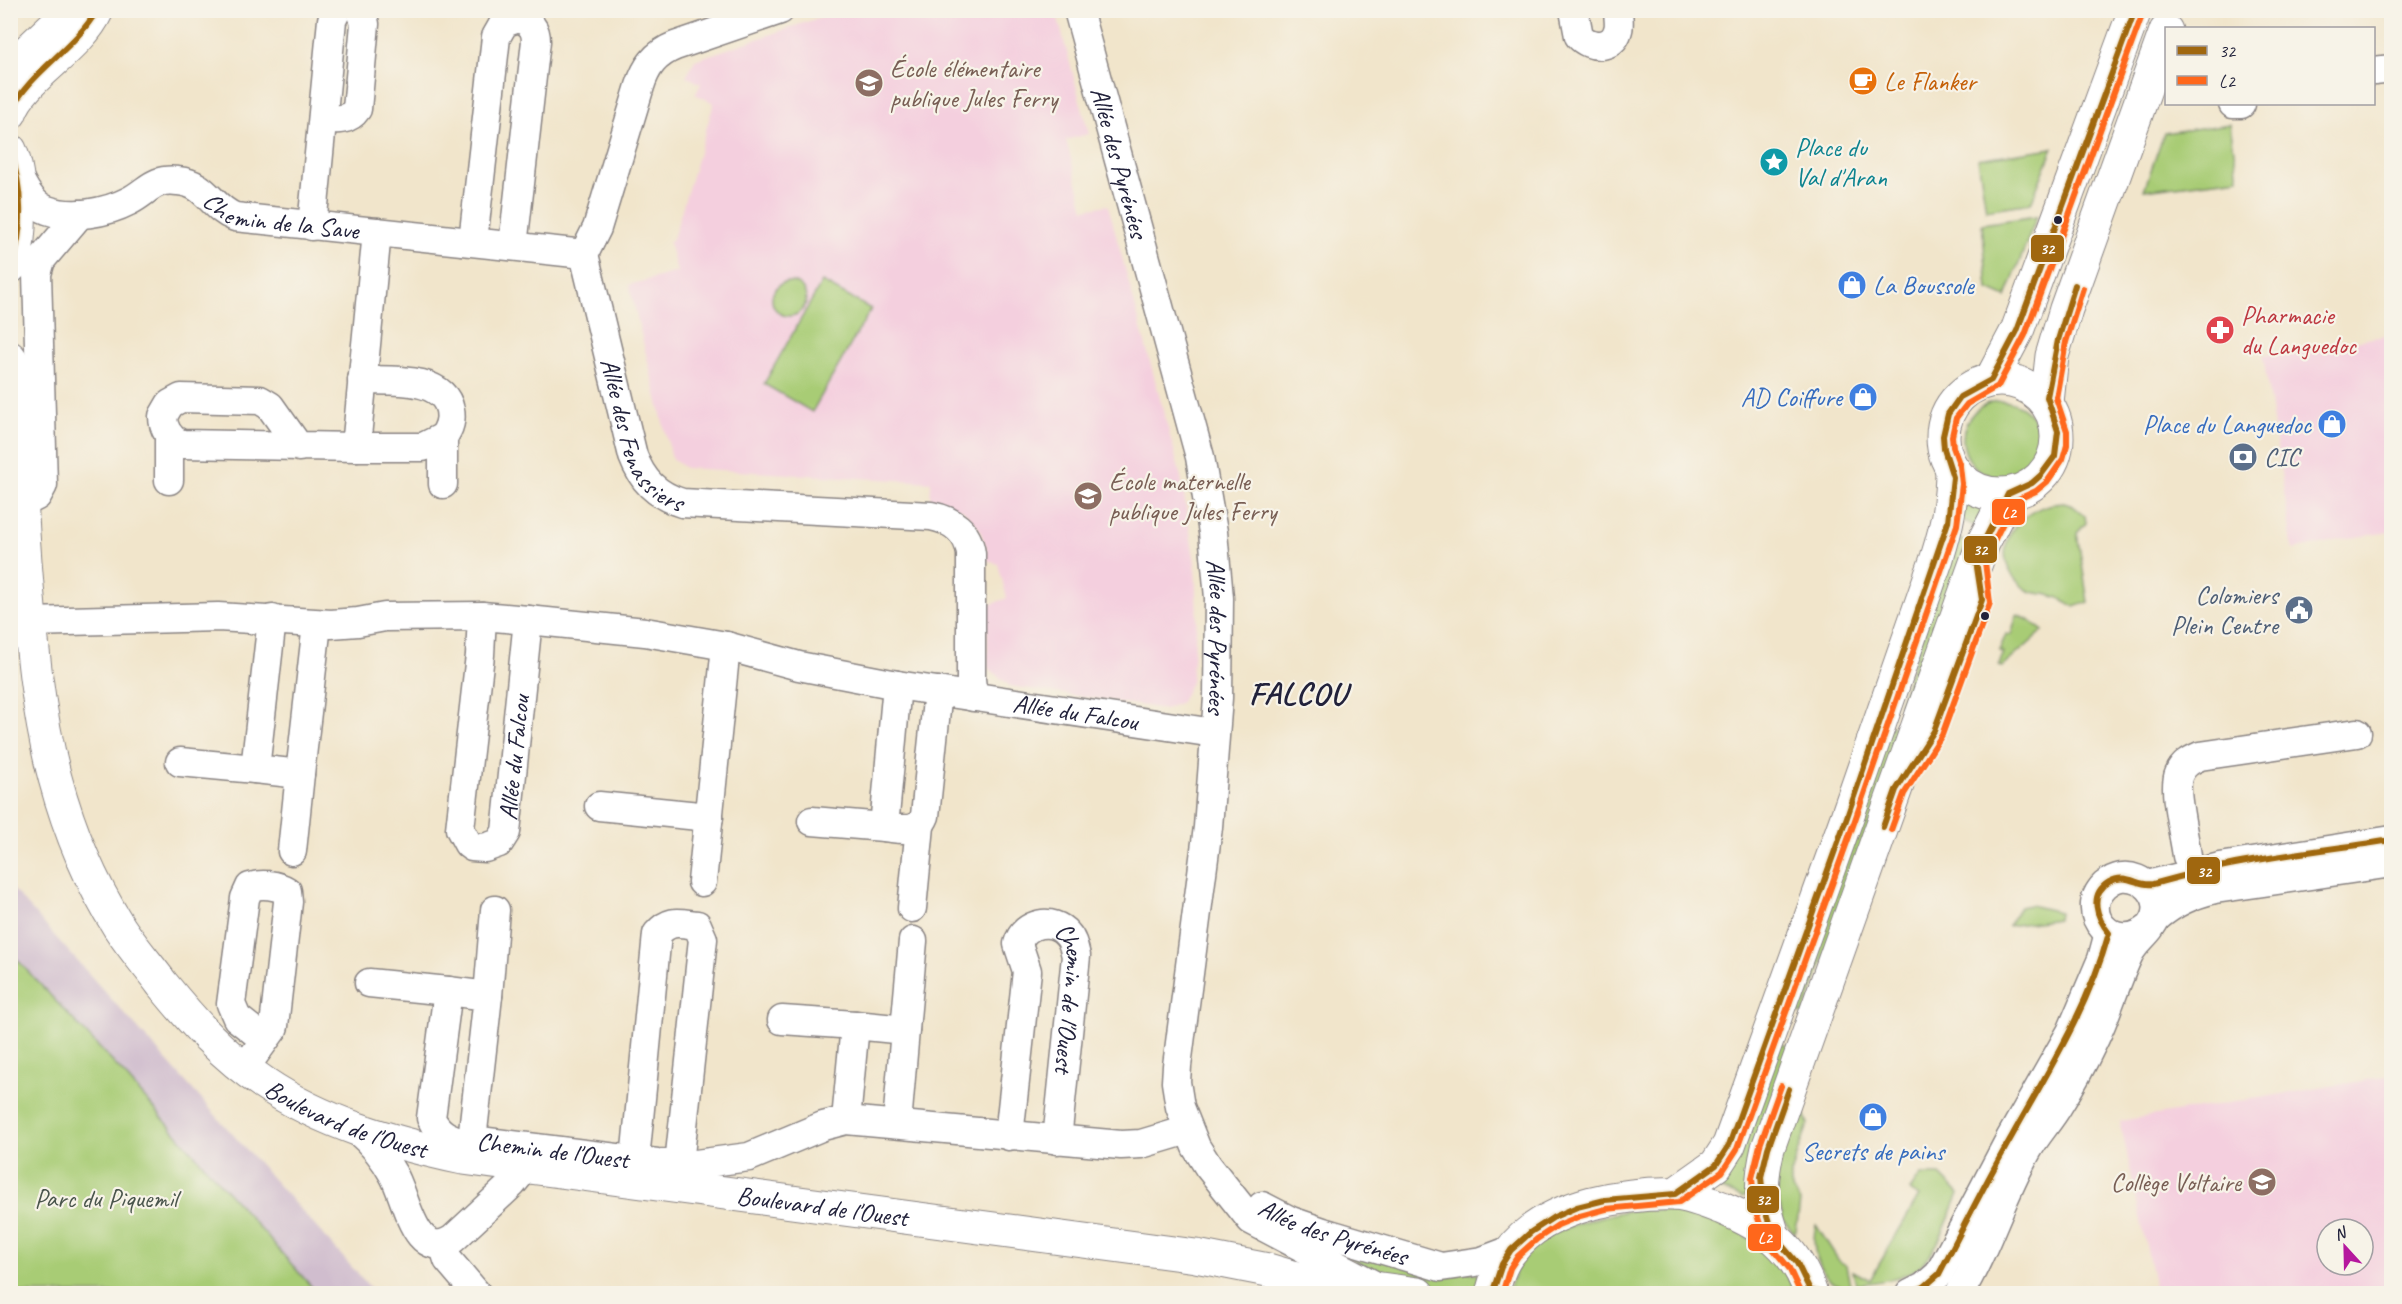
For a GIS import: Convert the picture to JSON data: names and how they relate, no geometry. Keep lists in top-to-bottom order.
{
  "streets": {
    "street": [
      "Allée des Pyrénées",
      "Chemin de la Save",
      "Allée des Fenassiers",
      "Allée du Falcou",
      "Chemin de l'Ouest",
      "Boulevard de l'Ouest"
    ]
  },
  "crossings": [
    ["Allée des Pyrénées", "Allée du Falcou"],
    ["Allée des Pyrénées", "Chemin de l'Ouest"],
    ["Allée des Pyrénées", "Boulevard de l'Ouest"],
    ["Chemin de la Save", "Allée des Fenassiers"],
    ["Allée des Fenassiers", "Allée du Falcou"],
    ["Allée du Falcou", "Boulevard de l'Ouest"],
    ["Chemin de l'Ouest", "Boulevard de l'Ouest"]
  ],
  "districts": ["FALCOU"],
  "parks": ["Parc du Piquemil"],
  "places": {
    "cafe": ["Le Flanker"],
    "school or university": ["École élémentaire publique Jules Ferry", "École maternelle publique Jules Ferry", "Collège Voltaire"],
    "place": ["Place du Val d'Aran"],
    "shop": [
      "La Boussole",
      "AD Coiffure",
      "Place du Languedoc",
      "Secrets de pains"
    ],
    "pharmacy": ["Pharmacie du Languedoc"],
    "bank": ["CIC"],
    "public building": ["Colomiers Plein Centre"]
  },
  "lines": ["transit line 32", "transit line L2"],
  "legend": ["32", "L2"],
  "north": "top"
}
